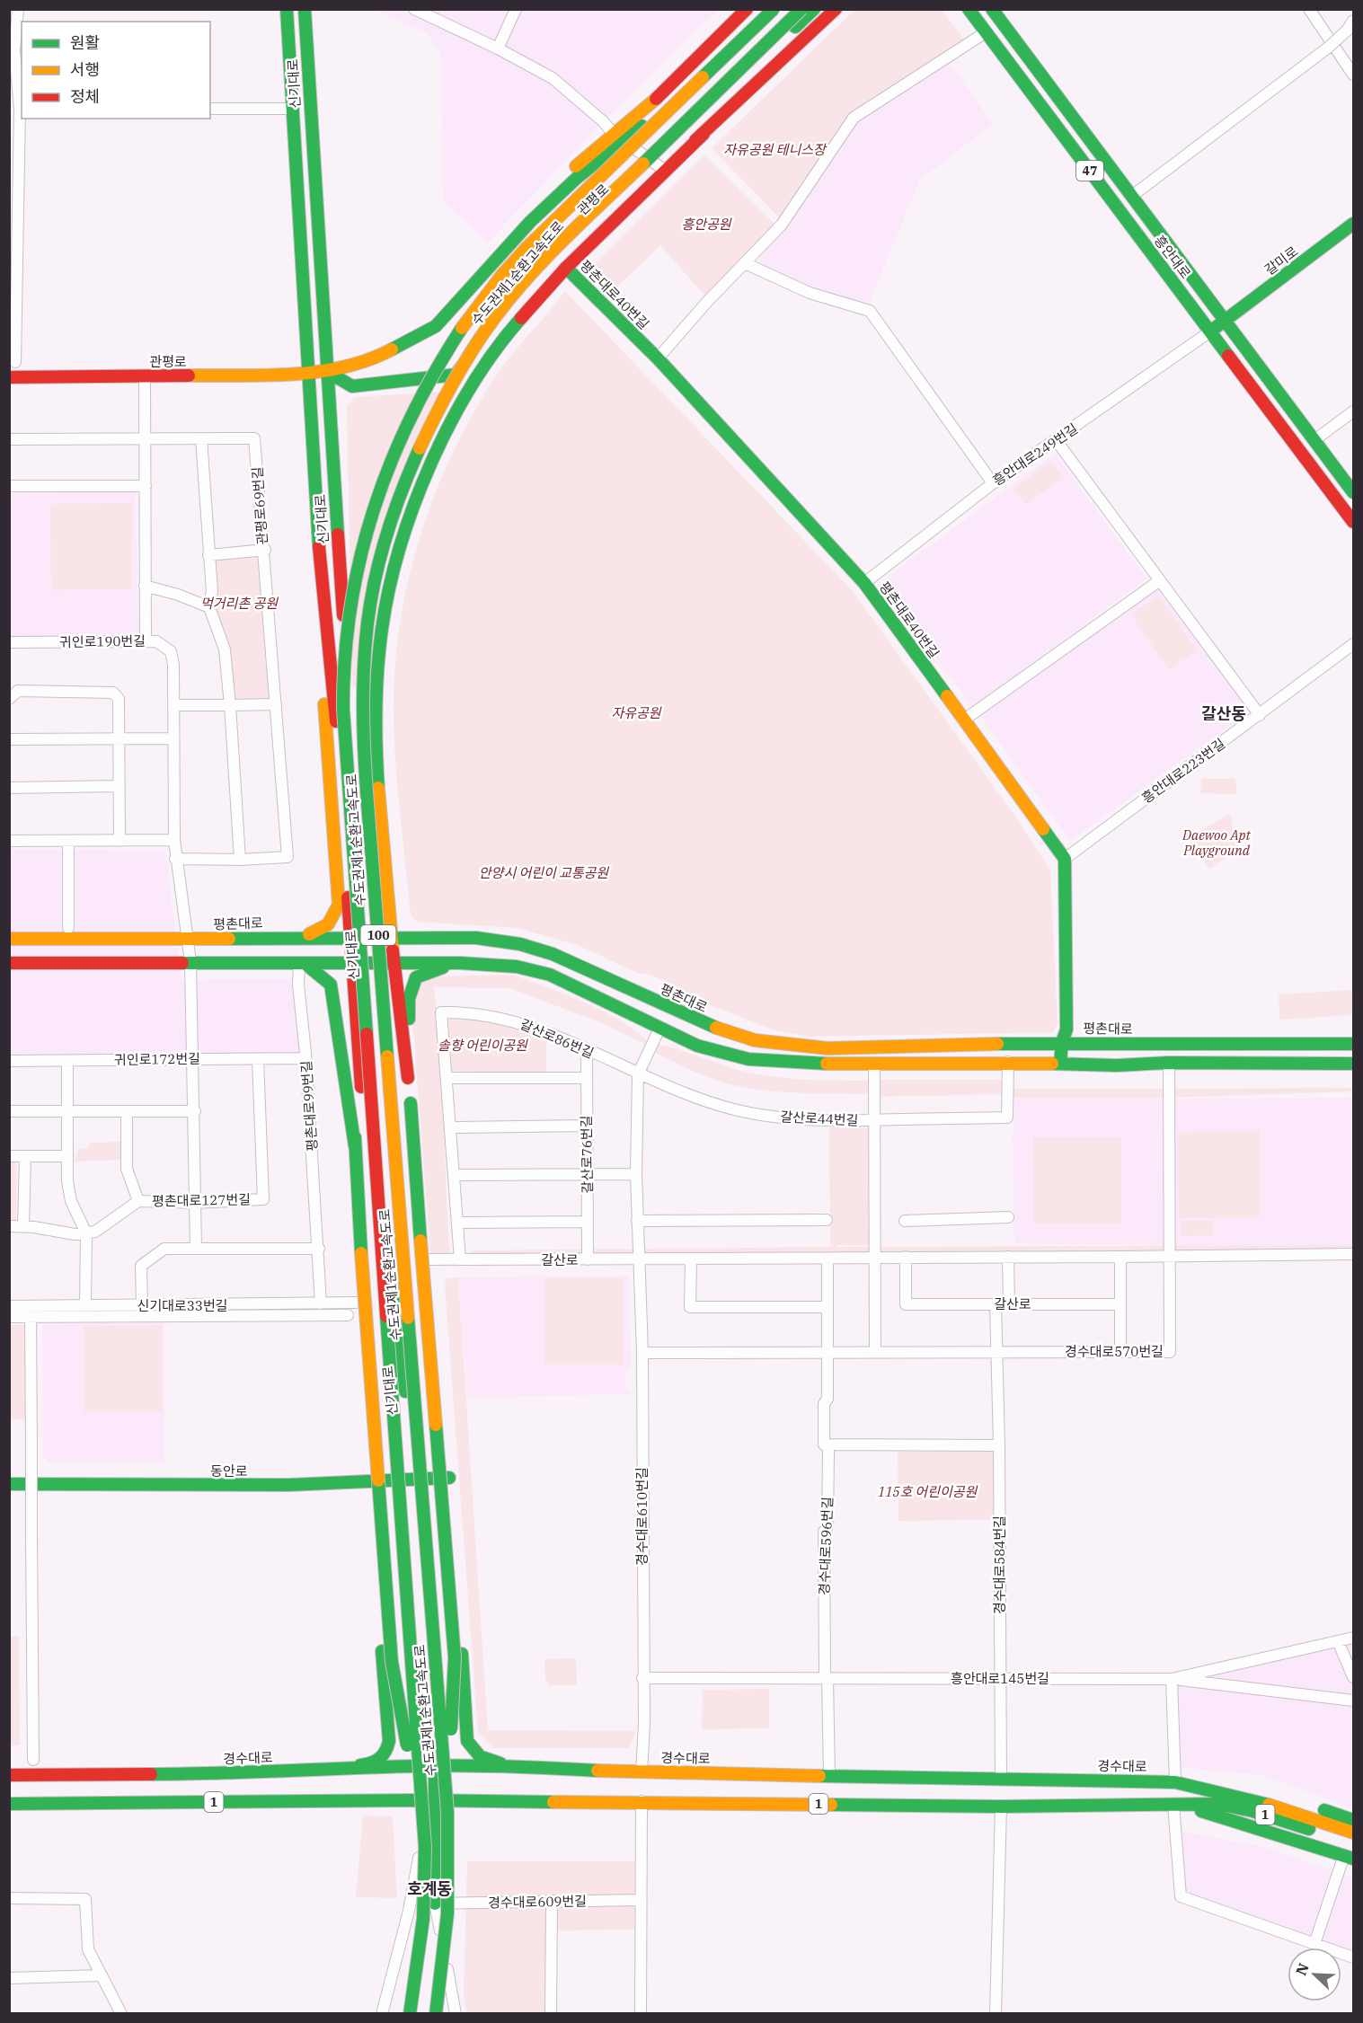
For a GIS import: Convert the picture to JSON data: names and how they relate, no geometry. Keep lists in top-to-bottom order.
{
  "streets": {
    "main road": [
      "신기대로",
      "47",
      "관평로",
      "흥안대로",
      "갈미로",
      "수도권제1순환고속도로",
      "평촌대로40번길",
      "평촌대로",
      "100",
      "동안로",
      "경수대로",
      "1"
    ],
    "street": [
      "흥안대로249번길",
      "관평로69번길",
      "귀인로190번길",
      "흥안대로223번길",
      "갈산로86번길",
      "귀인로172번길",
      "평촌대로99번길",
      "갈산로44번길",
      "갈산로76번길",
      "평촌대로127번길",
      "갈산로",
      "신기대로33번길",
      "경수대로570번길",
      "경수대로610번길",
      "경수대로596번길",
      "경수대로584번길",
      "흥안대로145번길",
      "경수대로609번길"
    ]
  },
  "crossings": [
    ["신기대로", "관평로"],
    ["신기대로", "수도권제1순환고속도로"],
    ["신기대로", "평촌대로"],
    ["신기대로", "동안로"],
    ["신기대로", "경수대로"],
    ["신기대로", "1"],
    ["흥안대로", "갈미로"],
    ["흥안대로", "흥안대로249번길"],
    ["갈미로", "흥안대로249번길"],
    ["평촌대로40번길", "흥안대로249번길"],
    ["평촌대로40번길", "흥안대로223번길"],
    ["귀인로190번길", "평촌대로"],
    ["귀인로190번길", "귀인로172번길"],
    ["귀인로190번길", "평촌대로127번길"],
    ["갈산로86번길", "갈산로44번길"],
    ["갈산로86번길", "갈산로76번길"],
    ["갈산로86번길", "갈산로"],
    ["갈산로86번길", "경수대로610번길"],
    ["귀인로172번길", "평촌대로99번길"],
    ["귀인로172번길", "평촌대로127번길"],
    ["평촌대로99번길", "신기대로33번길"],
    ["갈산로44번길", "경수대로610번길"],
    ["갈산로76번길", "갈산로"],
    ["갈산로", "경수대로570번길"],
    ["갈산로", "경수대로610번길"],
    ["갈산로", "경수대로596번길"],
    ["갈산로", "경수대로584번길"],
    ["경수대로570번길", "경수대로584번길"],
    ["경수대로610번길", "흥안대로145번길"],
    ["경수대로610번길", "경수대로"],
    ["경수대로596번길", "흥안대로145번길"],
    ["경수대로596번길", "경수대로"],
    ["경수대로584번길", "흥안대로145번길"],
    ["경수대로584번길", "경수대로"]
  ],
  "districts": ["갈산동", "호계동"],
  "parks": [
    "자유공원 테니스장",
    "흥안공원",
    "먹거리촌 공원",
    "자유공원",
    "Daewoo Apt Playground",
    "안양시 어린이 교통공원",
    "솔향 어린이공원",
    "115호 어린이공원"
  ],
  "legend": ["원활", "서행", "정체"],
  "north": "top left"
}
